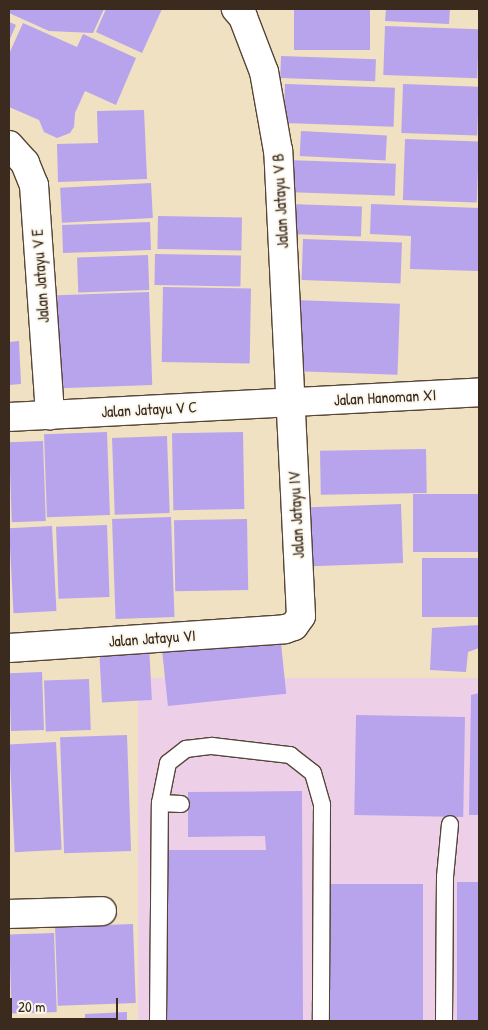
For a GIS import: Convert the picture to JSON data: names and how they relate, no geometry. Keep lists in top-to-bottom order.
{
  "streets": {
    "street": [
      "Jalan Jatayu V B",
      "Jalan Jatayu V E",
      "Jalan Hanoman XI",
      "Jalan Jatayu V C",
      "Jalan Jatayu IV",
      "Jalan Jatayu VI"
    ]
  },
  "crossings": [
    ["Jalan Jatayu V B", "Jalan Hanoman XI"],
    ["Jalan Jatayu V B", "Jalan Jatayu V C"],
    ["Jalan Jatayu V B", "Jalan Jatayu IV"],
    ["Jalan Jatayu V E", "Jalan Jatayu V C"],
    ["Jalan Hanoman XI", "Jalan Jatayu V C"],
    ["Jalan Hanoman XI", "Jalan Jatayu IV"],
    ["Jalan Jatayu V C", "Jalan Jatayu IV"],
    ["Jalan Jatayu IV", "Jalan Jatayu VI"]
  ],
  "scale_bar": "20 m"
}
